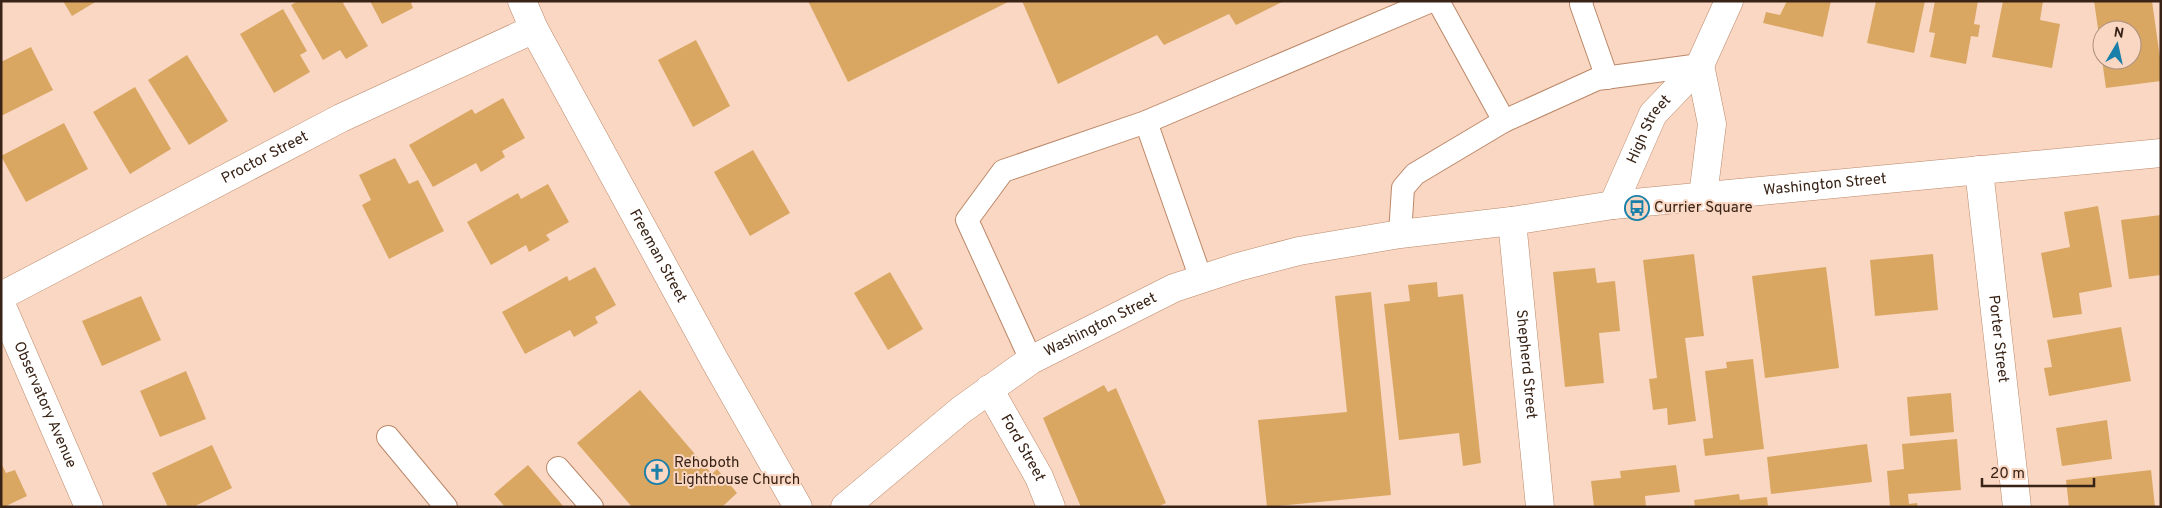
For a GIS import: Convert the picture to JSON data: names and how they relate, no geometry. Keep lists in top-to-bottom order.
{
  "streets": {
    "street": [
      "High Street",
      "Proctor Street",
      "Washington Street",
      "Freeman Street",
      "Porter Street",
      "Shepherd Street",
      "Observatory Avenue",
      "Ford Street"
    ]
  },
  "crossings": [
    ["High Street", "Washington Street"],
    ["Proctor Street", "Freeman Street"],
    ["Washington Street", "Porter Street"],
    ["Washington Street", "Shepherd Street"],
    ["Washington Street", "Ford Street"]
  ],
  "places": {
    "bus stop": ["Currier Square"],
    "church": ["Rehoboth Lighthouse Church"]
  },
  "scale_bar": "20 m",
  "north": "top"
}
